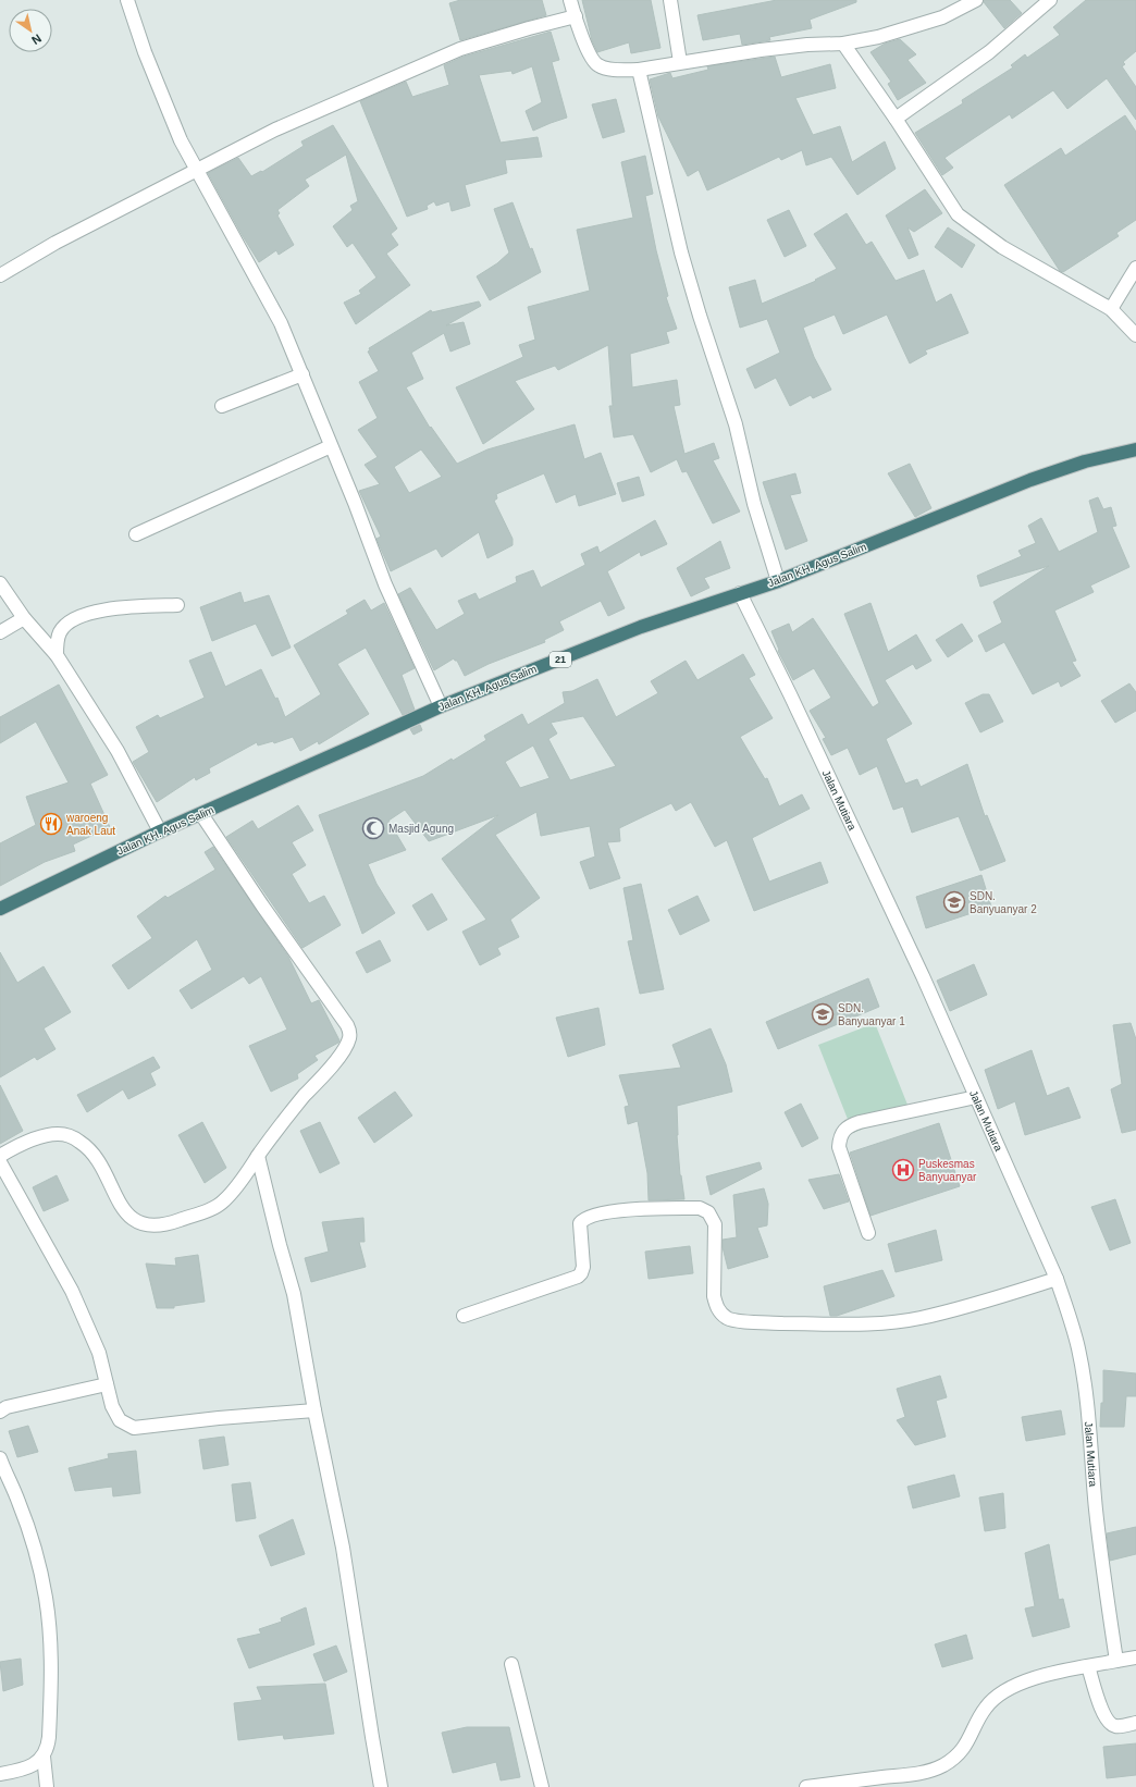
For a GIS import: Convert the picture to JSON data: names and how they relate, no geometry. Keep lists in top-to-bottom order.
{
  "streets": {
    "highway": ["Jalan KH. Agus Salim", "21"],
    "street": ["Jalan Mutiara"]
  },
  "crossings": [
    ["Jalan KH. Agus Salim", "Jalan Mutiara"]
  ],
  "places": {
    "restaurant": ["waroeng Anak Laut"],
    "mosque": ["Masjid Agung"],
    "school or university": ["SDN. Banyuanyar 2", "SDN. Banyuanyar 1"],
    "hospital": ["Puskesmas Banyuanyar"]
  },
  "north": "bottom right"
}
